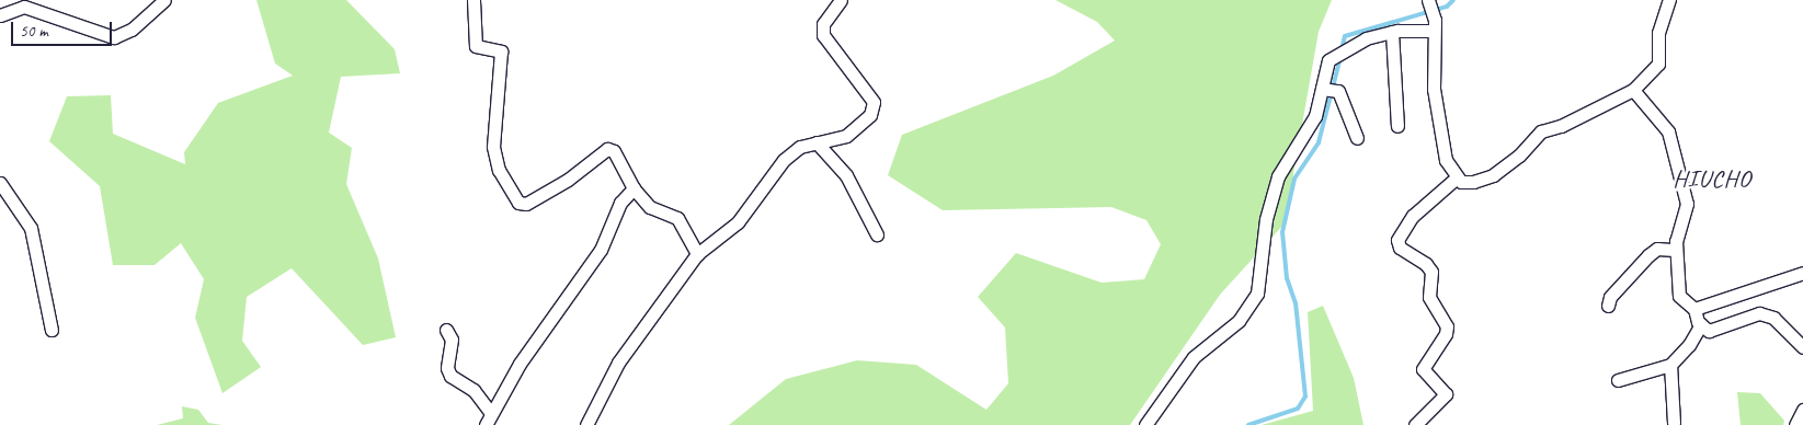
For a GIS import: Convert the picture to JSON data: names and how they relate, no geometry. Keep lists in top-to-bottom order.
{
  "districts": ["HIUCHO"],
  "scale_bar": "50 m"
}
